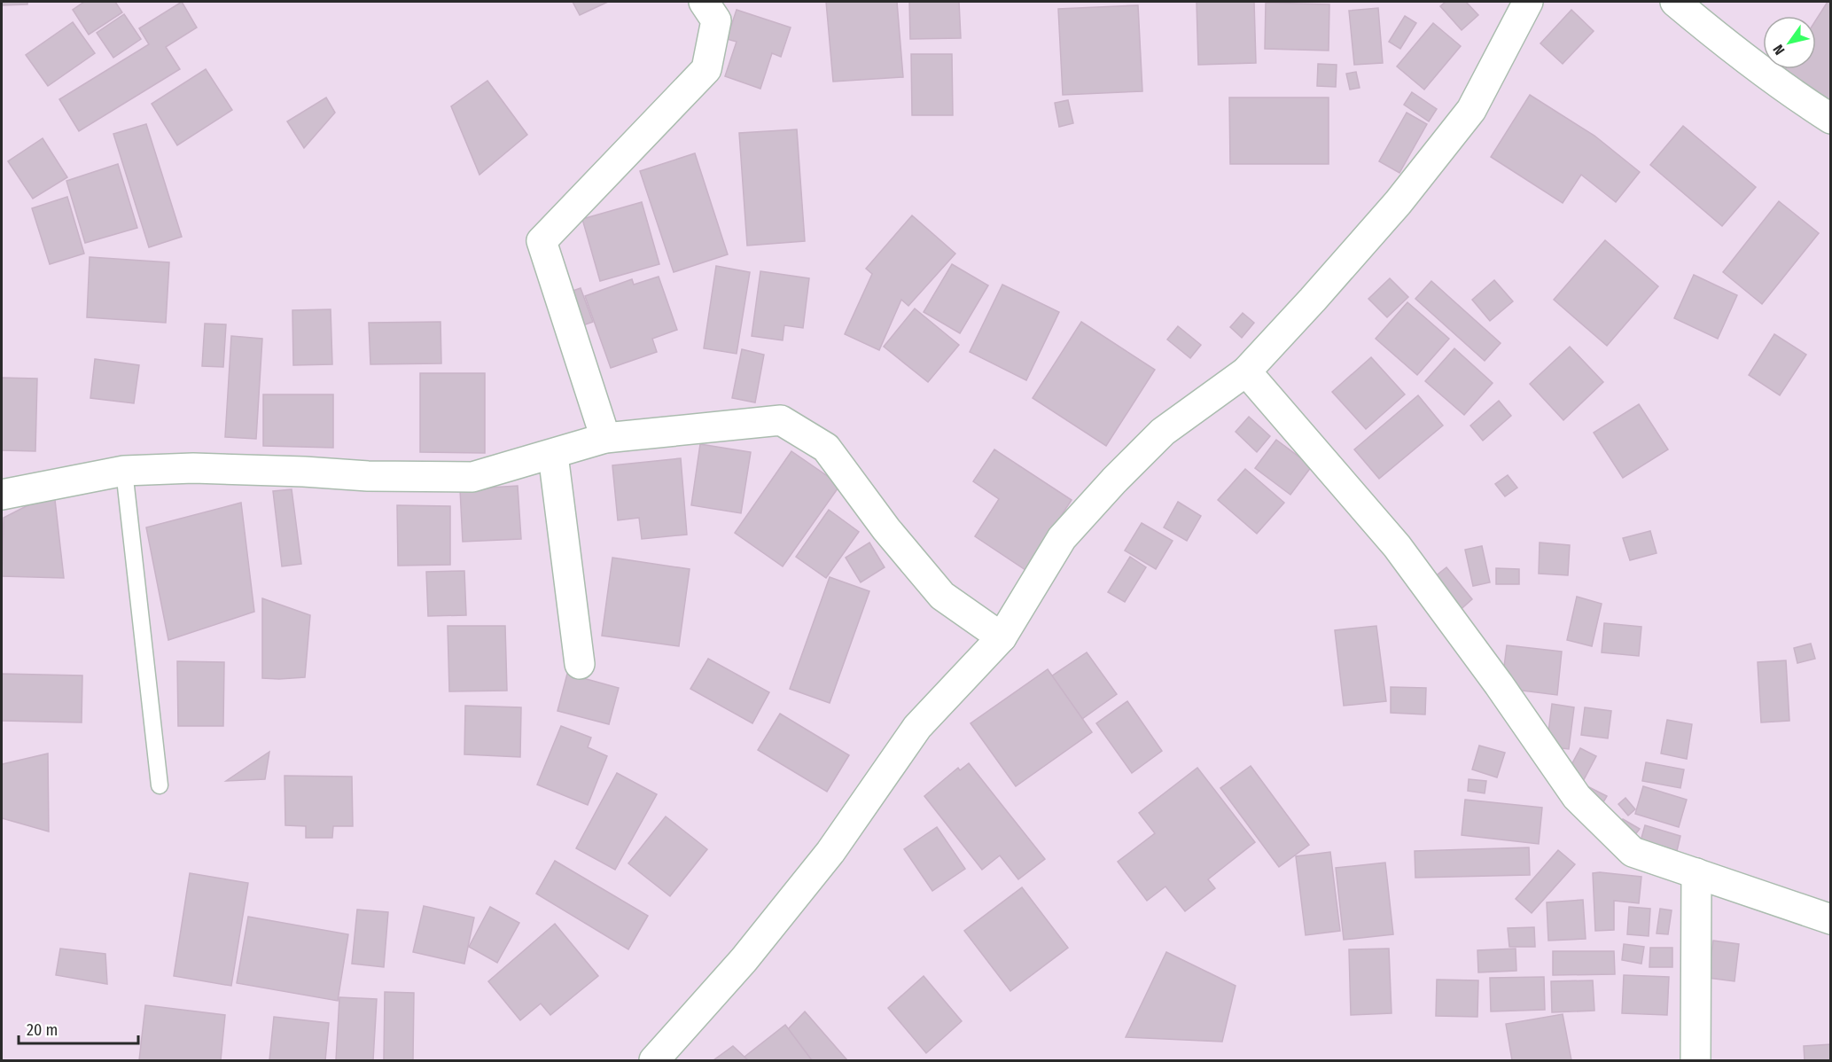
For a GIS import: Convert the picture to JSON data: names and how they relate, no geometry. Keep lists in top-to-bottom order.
{
  "scale_bar": "20 m",
  "north": "bottom left"
}
